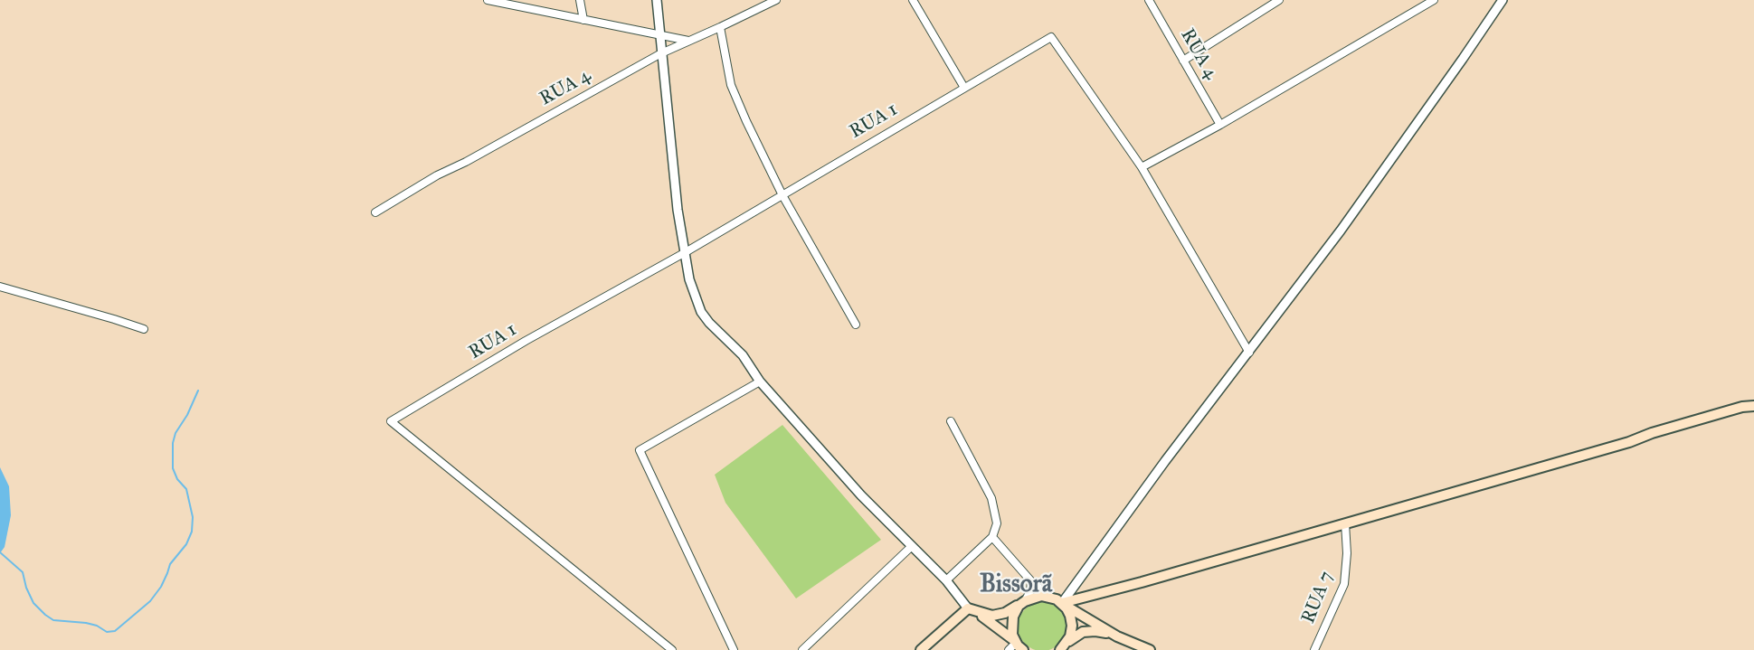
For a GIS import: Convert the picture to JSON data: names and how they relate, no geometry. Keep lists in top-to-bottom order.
{
  "streets": {
    "street": ["RUA 4", "RUA 1", "RUA 7"]
  },
  "districts": ["Bissorã"]
}
